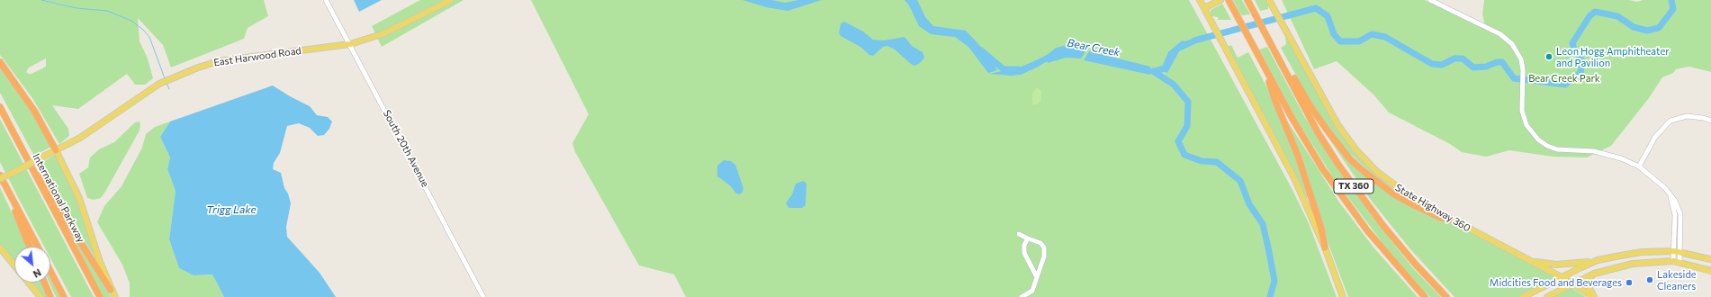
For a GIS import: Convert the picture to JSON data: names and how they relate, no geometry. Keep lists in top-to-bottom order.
{
  "streets": {
    "highway": ["TX 360", "International Parkway"],
    "main road": ["East Harwood Road", "State Highway 360"],
    "street": ["South 20th Avenue"]
  },
  "crossings": [
    ["East Harwood Road", "South 20th Avenue"]
  ],
  "water": ["Bear Creek", "Trigg Lake"],
  "parks": ["Bear Creek Park"],
  "places": ["Leon Hogg Amphitheater and Pavilion", "Lakeside Cleaners", "Midcities Food and Beverages"],
  "north": "bottom right"
}
